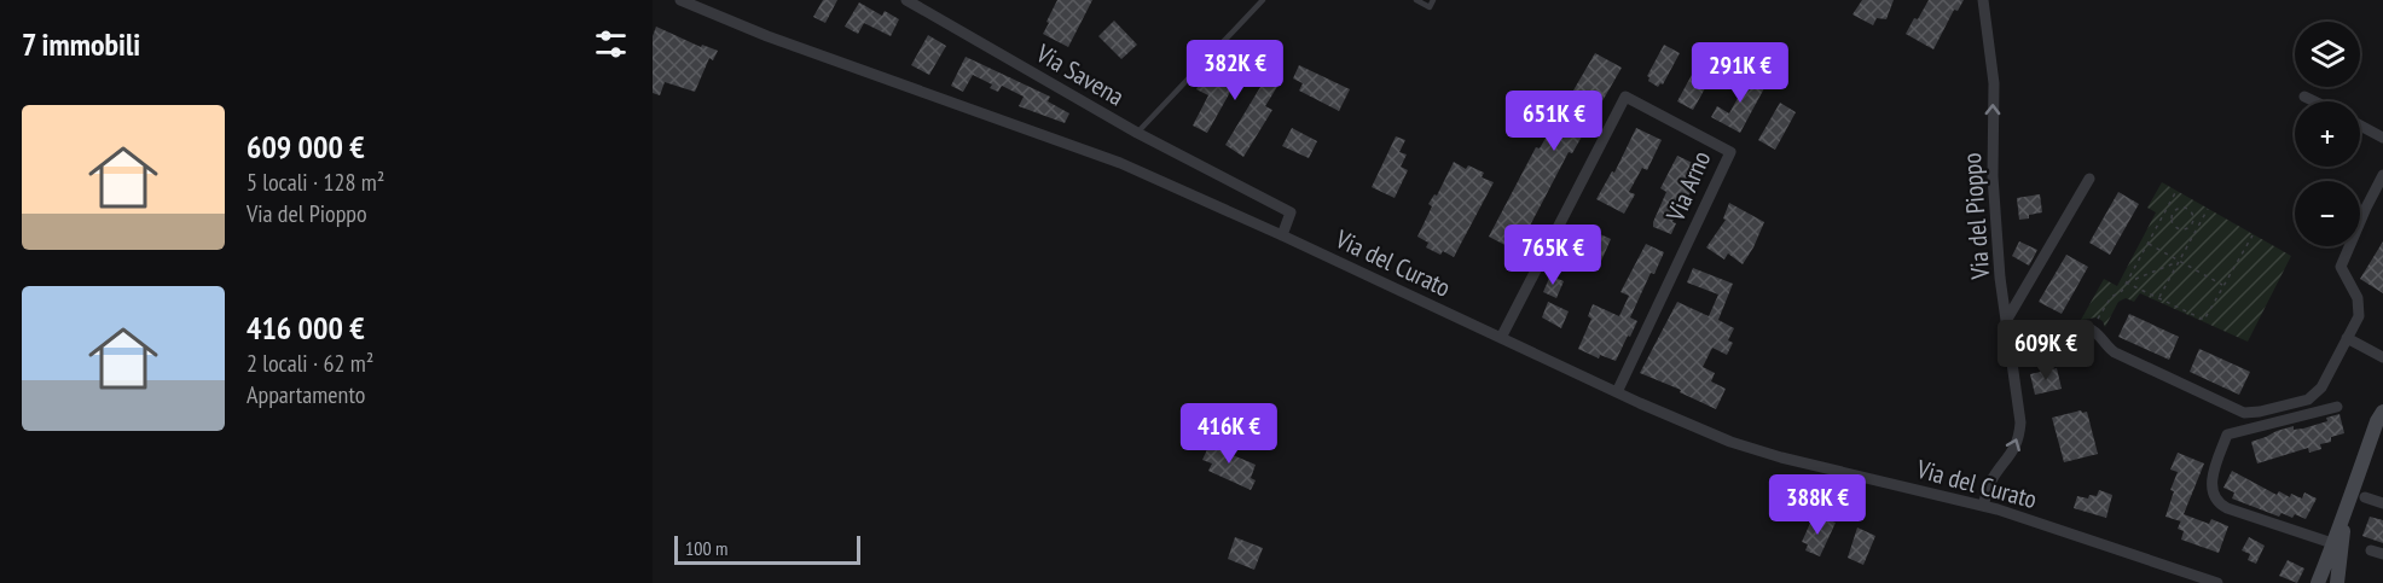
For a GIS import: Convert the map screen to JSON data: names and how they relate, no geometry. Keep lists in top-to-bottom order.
{
  "streets": {
    "street": [
      "Via Savena",
      "Via Arno",
      "Via del Pioppo",
      "Via del Curato"
    ]
  },
  "crossings": [
    ["Via Savena", "Via del Curato"],
    ["Via Arno", "Via del Curato"],
    ["Via del Pioppo", "Via del Curato"]
  ],
  "one_way": ["Via del Pioppo"],
  "scale_bar": "100 m",
  "page": {
    "heading": "7 immobili",
    "map_buttons": ["+", "−"],
    "price": [
      "382K €",
      "291K €",
      "651K €",
      "765K €",
      "609K €",
      "416K €",
      "388K €"
    ],
    "list": [
      {
        "name": "609 000 €",
        "note": "5 locali · 128 m² · Via del Pioppo"
      },
      {
        "name": "416 000 €",
        "note": "2 locali · 62 m² · Appartamento"
      }
    ],
    "scale": "100 m"
  }
}
